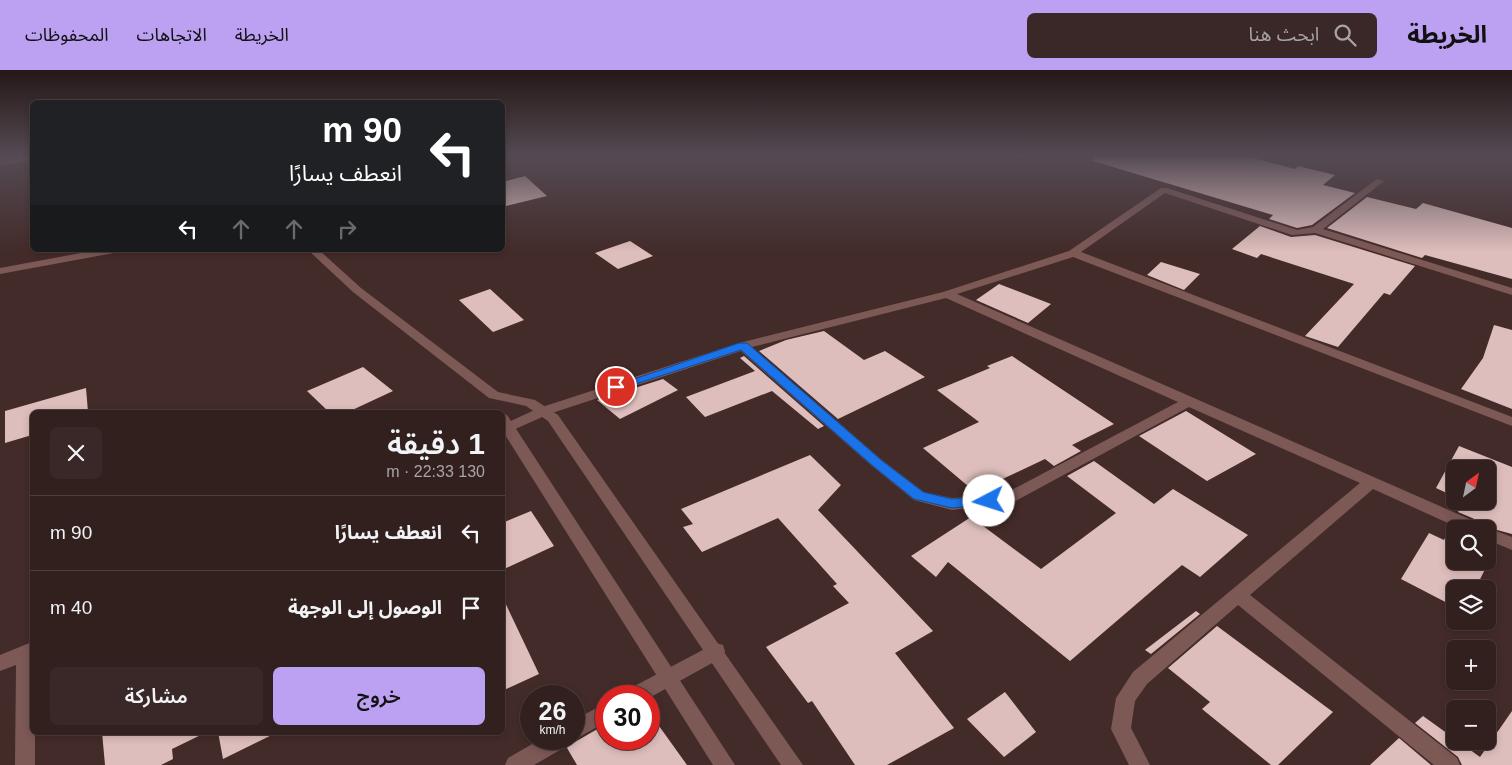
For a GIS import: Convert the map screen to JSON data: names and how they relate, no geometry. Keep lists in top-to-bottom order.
{
  "north": "top right",
  "page": {
    "header": "الخريطة",
    "search": "ابحث هنا",
    "nav": ["الخريطة", "الاتجاهات", "المحفوظات"],
    "turn": ["90 m", "انعطف يسارًا"],
    "heading": ["1 دقيقة", "130 m · 22:33"],
    "map_buttons": ["+", "−"],
    "list": [
      {
        "name": "انعطف يسارًا",
        "value": "90 m"
      },
      {
        "name": "الوصول إلى الوجهة",
        "value": "40 m"
      }
    ],
    "buttons": ["خروج", "مشاركة"],
    "speed": "26 km/h",
    "limit": "30"
  }
}
